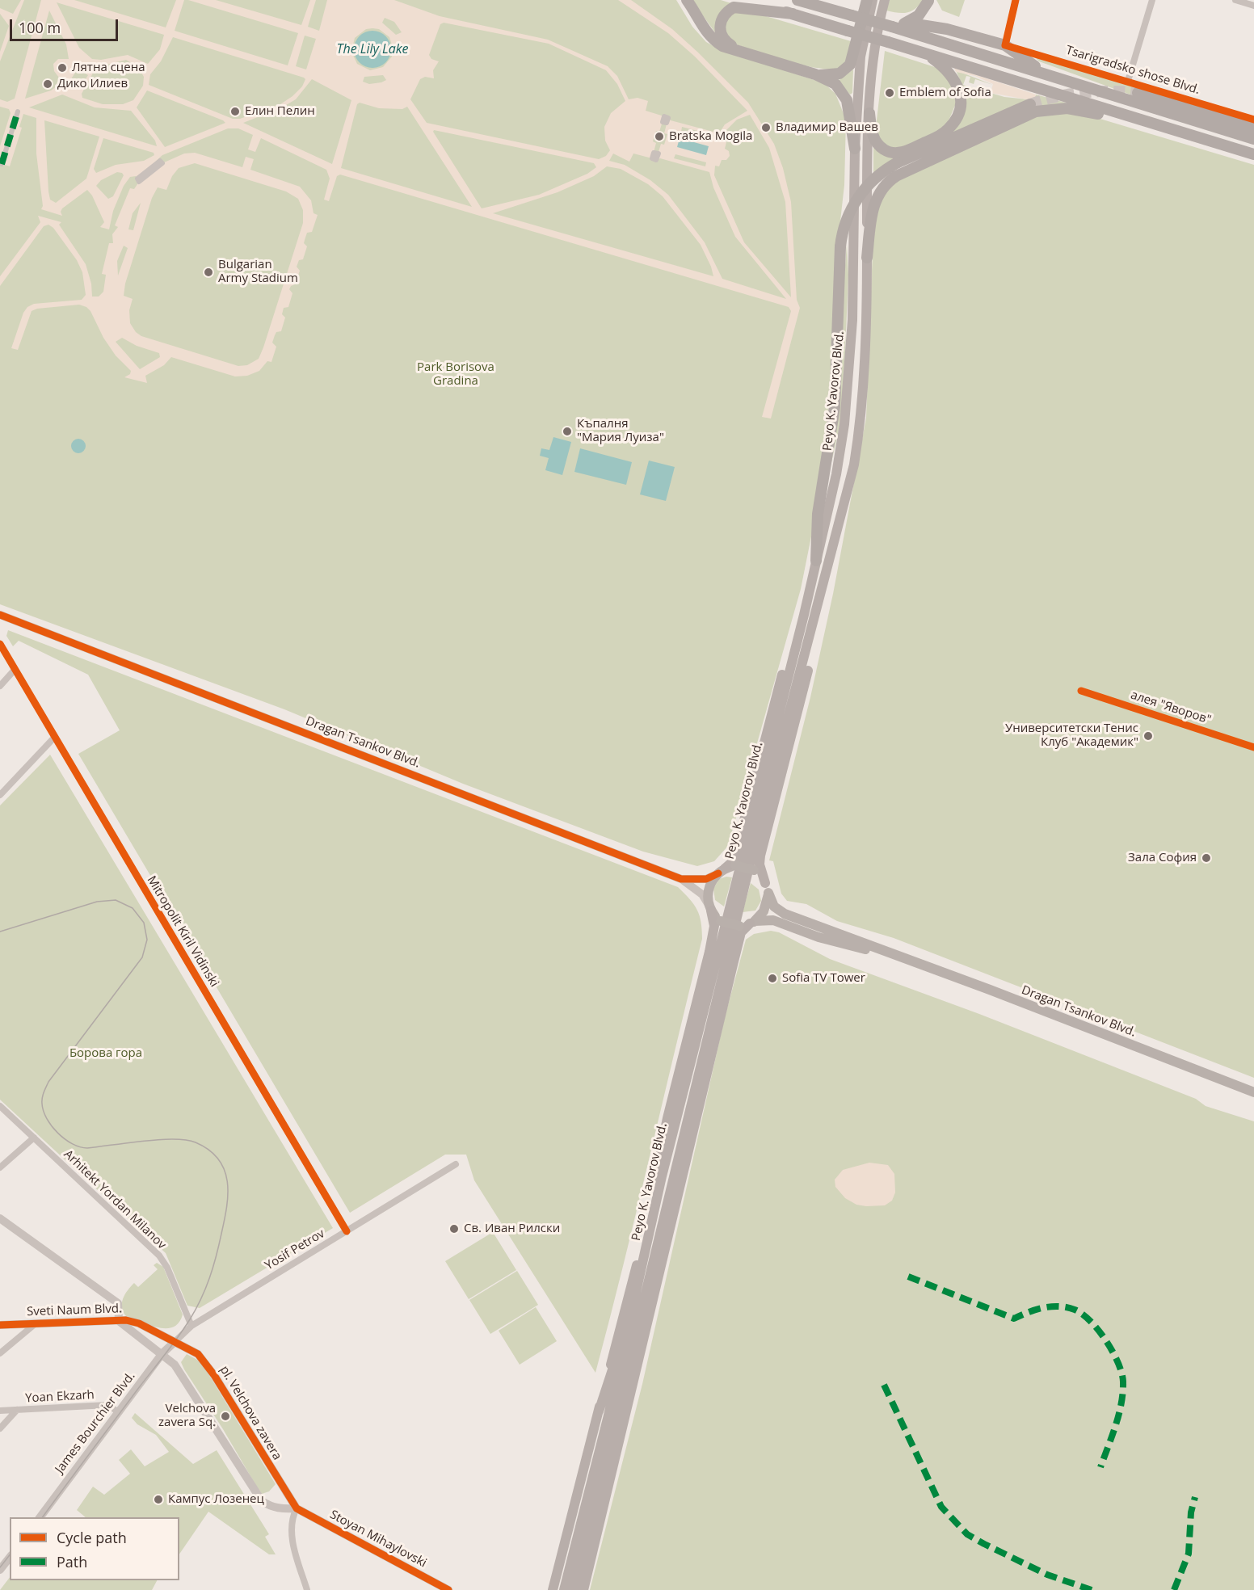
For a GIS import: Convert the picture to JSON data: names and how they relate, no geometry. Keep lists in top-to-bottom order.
{
  "streets": {
    "main road": ["Peyo K. Yavorov Blvd.", "Dragan Tsankov Blvd."],
    "street": [
      "Tsarigradsko shose Blvd.",
      "Mitropolit Kiril Vidinski",
      "Arhitekt Yordan Milanov",
      "Yosif Petrov",
      "Sveti Naum Blvd.",
      "Yoan Ekzarh",
      "pl. Velchova zavera",
      "James Bourchier Blvd.",
      "Stoyan Mihaylovski"
    ],
    "cycle path": ["алея \"Яворов\""]
  },
  "crossings": [
    ["Mitropolit Kiril Vidinski", "Yosif Petrov"],
    ["Arhitekt Yordan Milanov", "Yosif Petrov"],
    ["Yosif Petrov", "Sveti Naum Blvd."],
    ["Yosif Petrov", "pl. Velchova zavera"],
    ["Yosif Petrov", "James Bourchier Blvd."],
    ["Sveti Naum Blvd.", "pl. Velchova zavera"],
    ["Sveti Naum Blvd.", "James Bourchier Blvd."],
    ["Yoan Ekzarh", "James Bourchier Blvd."],
    ["pl. Velchova zavera", "James Bourchier Blvd."],
    ["pl. Velchova zavera", "Stoyan Mihaylovski"]
  ],
  "water": ["The Lily Lake"],
  "parks": ["Park Borisova Gradina", "Борова гора"],
  "places": [
    "Лятна сцена",
    "Дико Илиев",
    "Emblem of Sofia",
    "Елин Пелин",
    "Владимир Вашев",
    "Bratska Mogila",
    "Bulgarian Army Stadium",
    "Къпалня \"Мария Луиза\"",
    "Университетски Тенис Клуб \"Академик\"",
    "Зала София",
    "Sofia TV Tower",
    "Св. Иван Рилски",
    "Velchova zavera Sq.",
    "Кампус Лозенец"
  ],
  "legend": ["Cycle path", "Path"],
  "scale_bar": "100 m"
}
